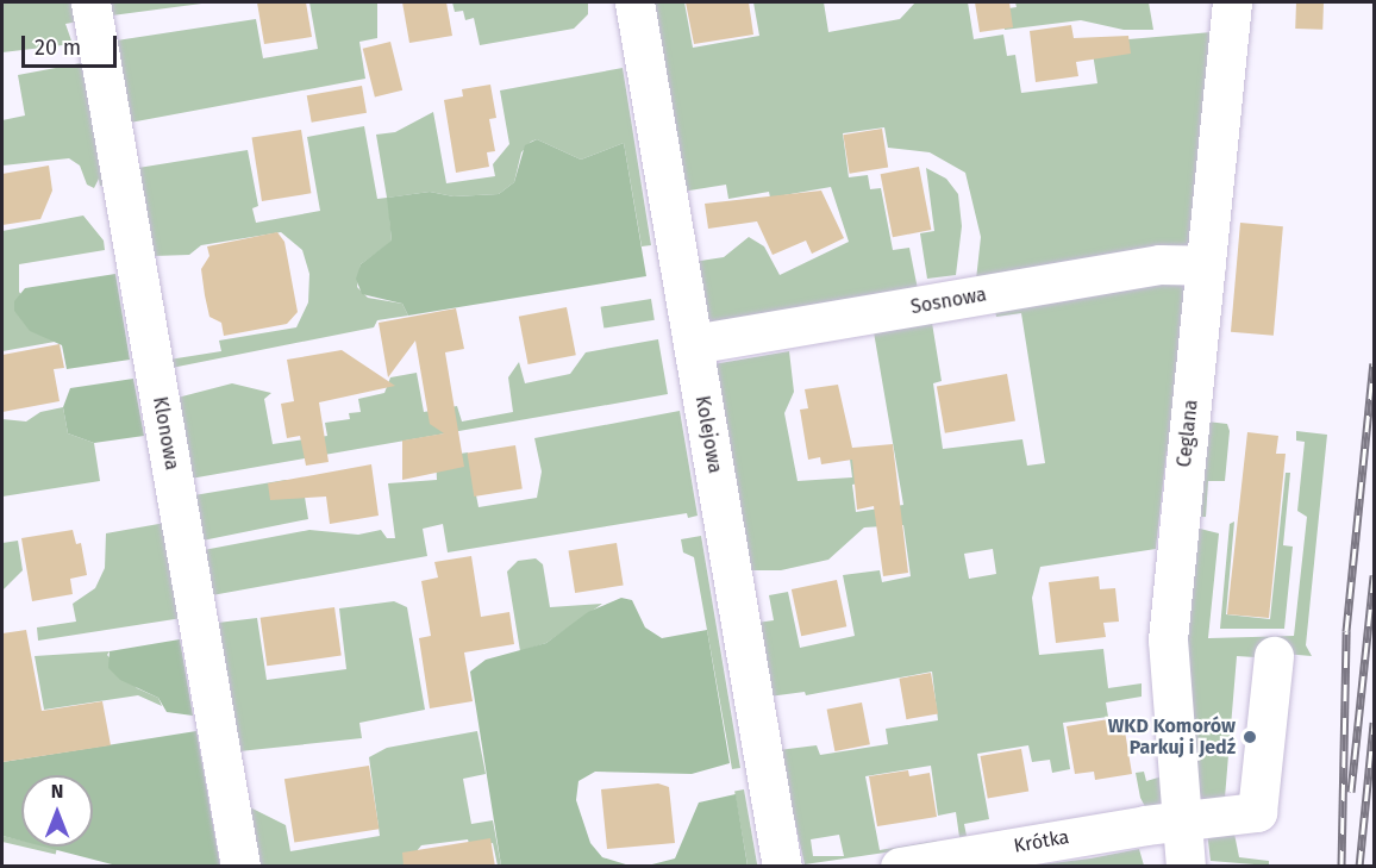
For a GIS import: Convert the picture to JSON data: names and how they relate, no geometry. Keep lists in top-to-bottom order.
{
  "streets": {
    "street": [
      "Sosnowa",
      "Klonowa",
      "Ceglana",
      "Kolejowa",
      "Krótka"
    ]
  },
  "crossings": [
    ["Sosnowa", "Ceglana"],
    ["Sosnowa", "Kolejowa"],
    ["Ceglana", "Krótka"]
  ],
  "places": ["WKD Komorów Parkuj i Jedź"],
  "scale_bar": "20 m",
  "north": "top"
}
